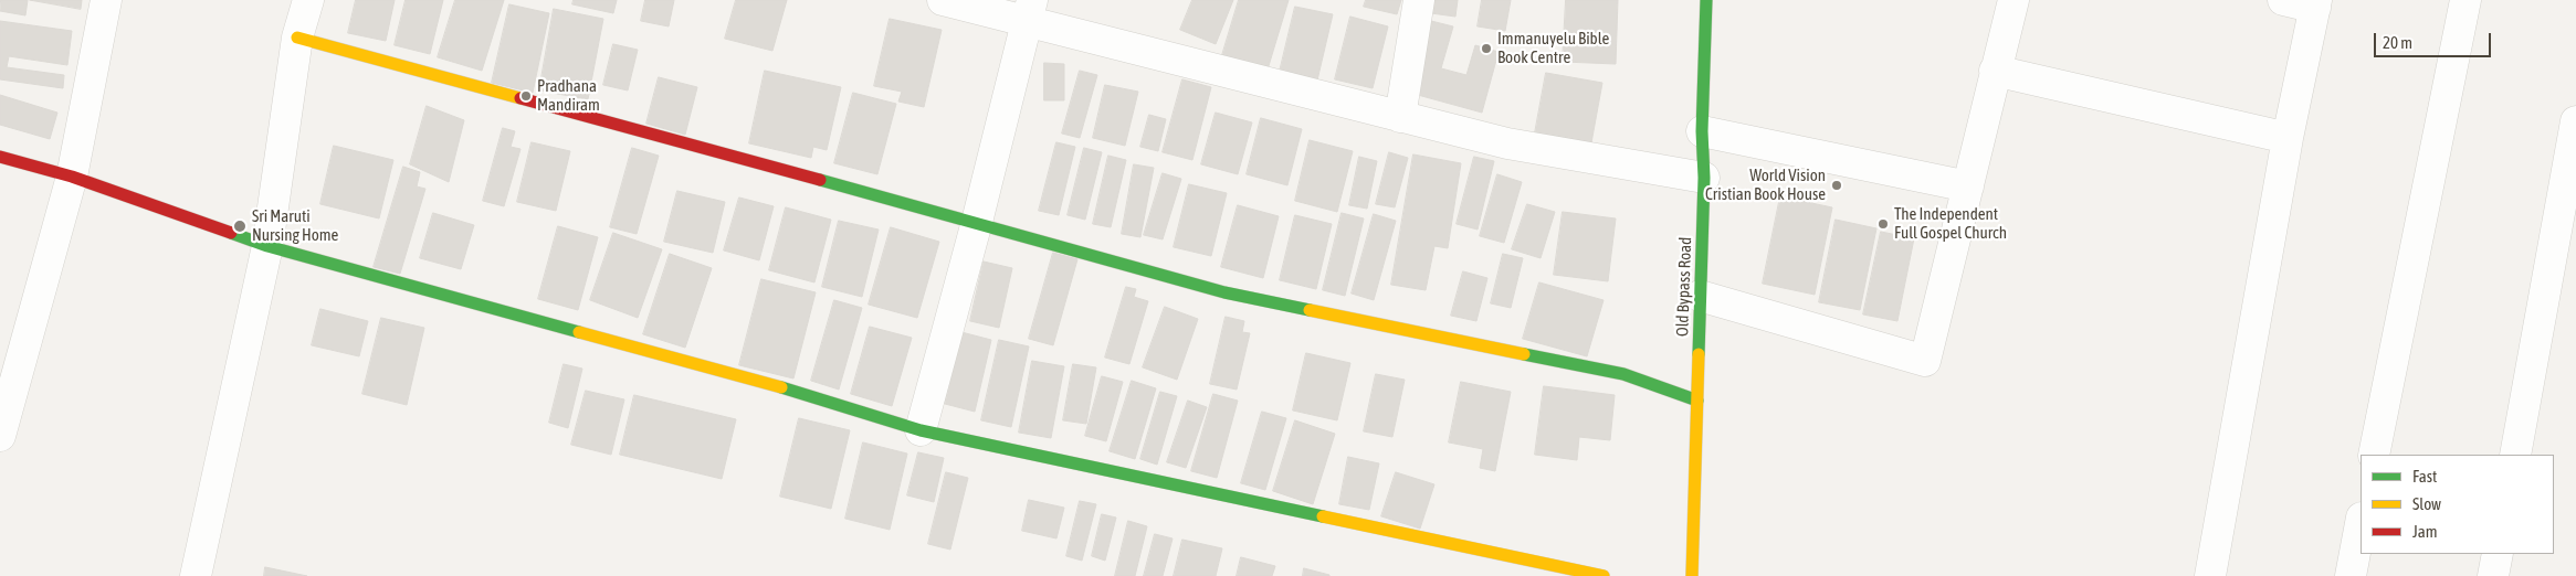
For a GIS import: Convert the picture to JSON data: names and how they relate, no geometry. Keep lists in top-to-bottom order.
{
  "streets": {
    "street": ["Old Bypass Road"]
  },
  "places": [
    "Immanuyelu Bible Book Centre",
    "Pradhana Mandiram",
    "World Vision Cristian Book House",
    "The Independent Full Gospel Church",
    "Sri Maruti Nursing Home"
  ],
  "legend": ["Fast", "Slow", "Jam"],
  "scale_bar": "20 m"
}
